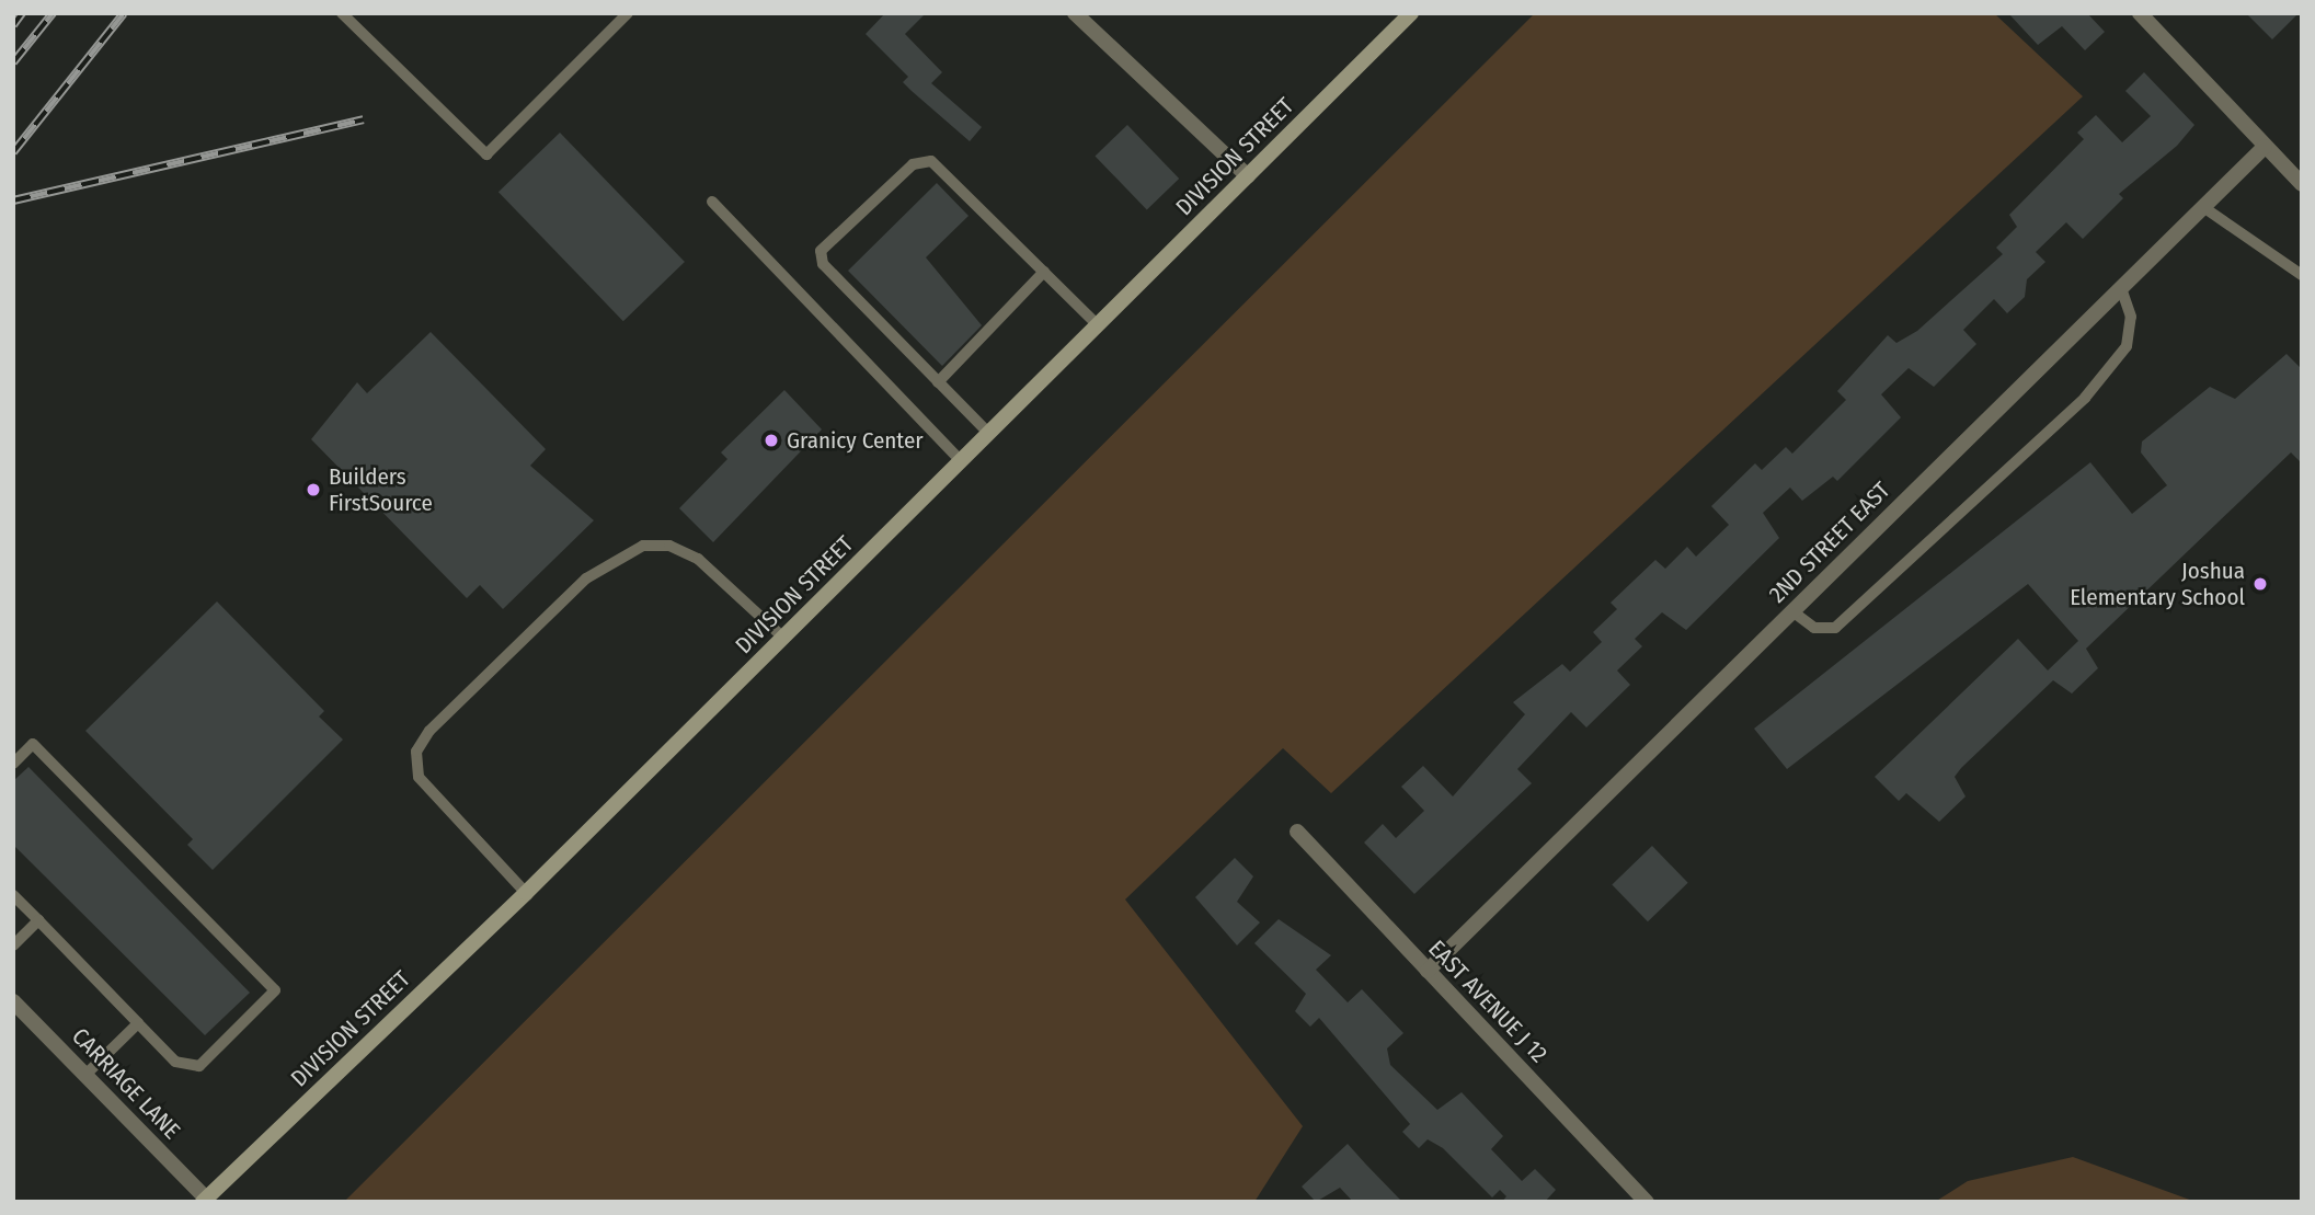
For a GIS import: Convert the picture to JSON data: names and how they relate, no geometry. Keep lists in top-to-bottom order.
{
  "streets": {
    "main road": ["DIVISION STREET"],
    "street": ["2ND STREET EAST", "EAST AVENUE J 12", "CARRIAGE LANE"]
  },
  "crossings": [
    ["DIVISION STREET", "CARRIAGE LANE"],
    ["2ND STREET EAST", "EAST AVENUE J 12"]
  ],
  "places": ["Granicy Center", "Builders FirstSource", "Joshua Elementary School"]
}
